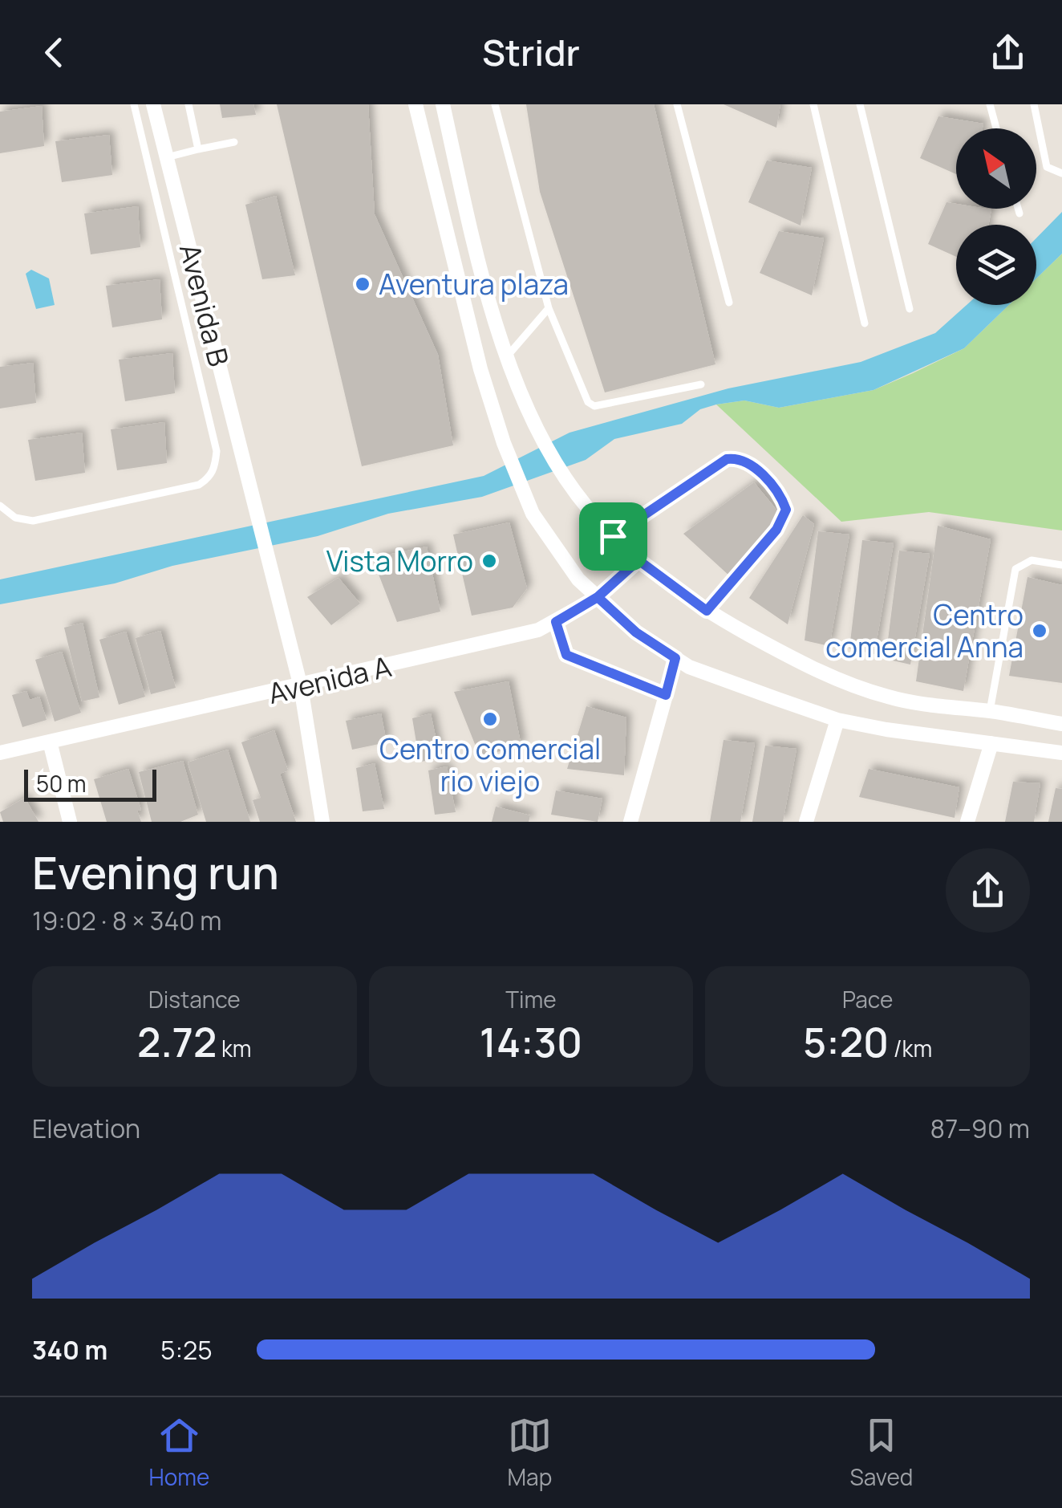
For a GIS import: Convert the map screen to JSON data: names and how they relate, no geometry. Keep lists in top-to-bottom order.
{
  "streets": {
    "street": ["Avenida B", "Avenida A"]
  },
  "crossings": [
    ["Avenida B", "Avenida A"]
  ],
  "places": [
    "Aventura plaza",
    "Vista Morro",
    "Centro comercial Anna",
    "Centro comercial rio viejo"
  ],
  "scale_bar": "50 m",
  "north": "top left",
  "page": {
    "header": "Stridr",
    "scale": "50 m",
    "heading": ["Evening run", "19:02 · 8 × 340 m"],
    "stats": [
      ["Distance", "2.72 km"],
      ["Time", "14:30"],
      ["Pace", "5:20 /km"]
    ],
    "chart": ["Elevation", "87–90 m"],
    "list": [
      {
        "name": "340 m",
        "note": "5:25"
      }
    ],
    "tabs": ["Home", "Map", "Saved"]
  }
}
